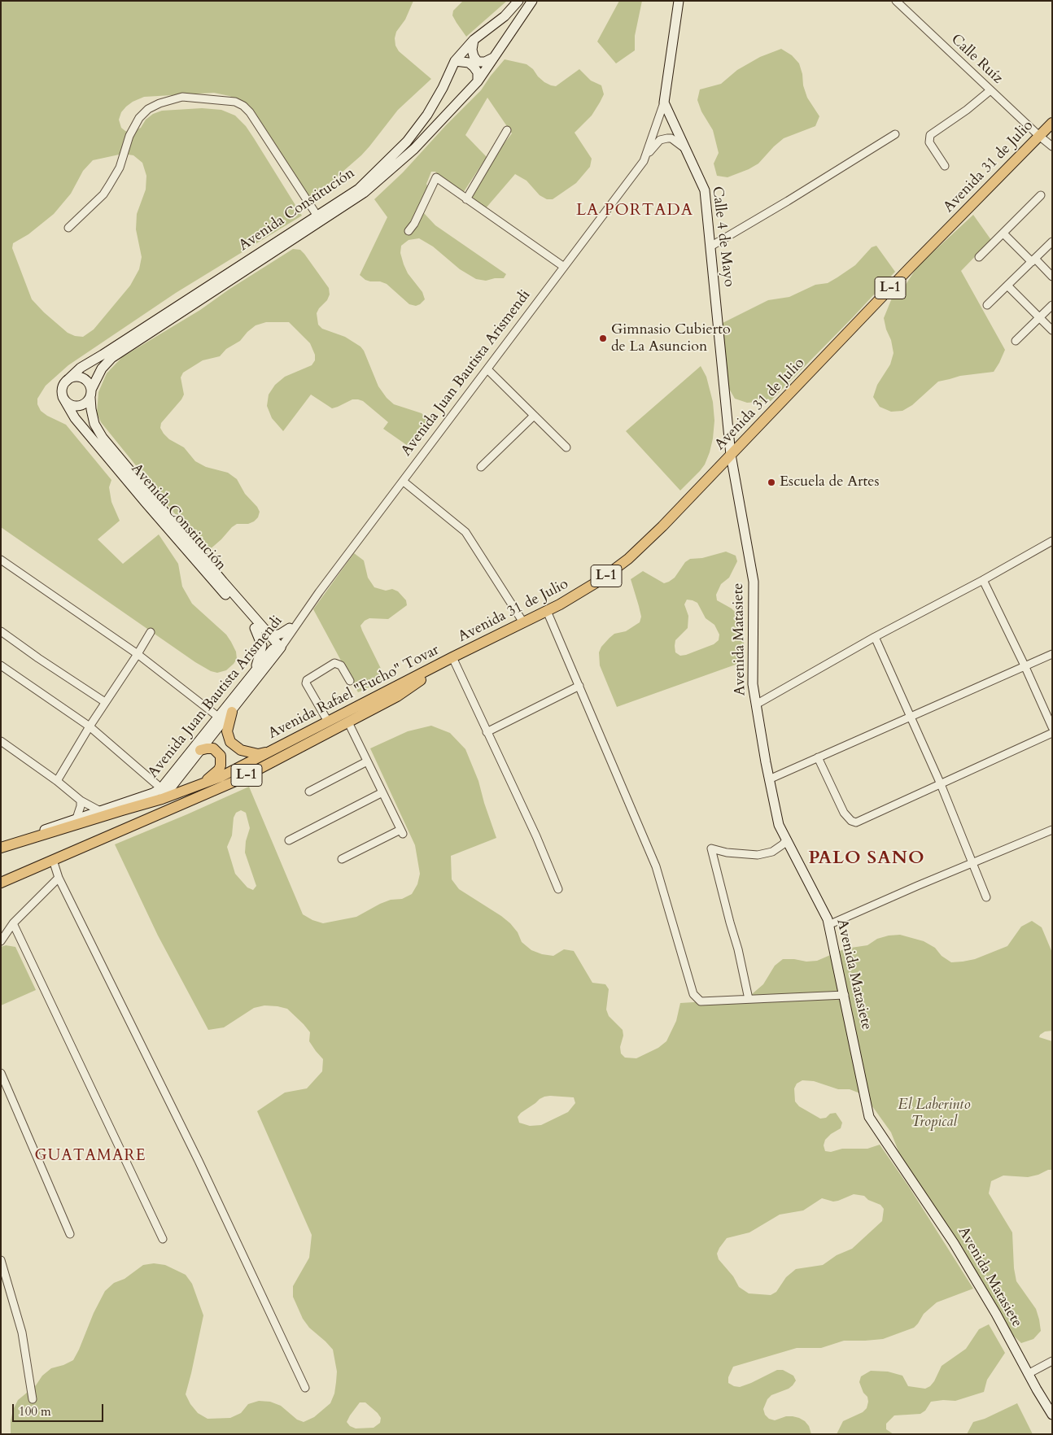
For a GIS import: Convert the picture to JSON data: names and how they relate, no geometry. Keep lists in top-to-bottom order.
{
  "streets": {
    "main road": ["Avenida 31 de Julio", "L-1", "Avenida Rafael \"Fucho\" Tovar"],
    "street": [
      "Calle Ruíz",
      "Avenida Constitución",
      "Calle 4 de Mayo",
      "Avenida Juan Bautista Arismendi",
      "Avenida Matasiete"
    ]
  },
  "crossings": [
    ["Calle Ruíz", "Avenida 31 de Julio"],
    ["Avenida 31 de Julio", "Calle 4 de Mayo"],
    ["Avenida 31 de Julio", "Avenida Matasiete"],
    ["Avenida 31 de Julio", "Avenida Rafael \"Fucho\" Tovar"],
    ["Avenida Constitución", "L-1"],
    ["Avenida Constitución", "Avenida Juan Bautista Arismendi"],
    ["Calle 4 de Mayo", "Avenida Juan Bautista Arismendi"],
    ["Calle 4 de Mayo", "Avenida Matasiete"],
    ["L-1", "Avenida Juan Bautista Arismendi"],
    ["L-1", "Avenida Rafael \"Fucho\" Tovar"],
    ["Avenida Juan Bautista Arismendi", "Avenida Rafael \"Fucho\" Tovar"]
  ],
  "districts": ["LA PORTADA", "PALO SANO", "GUATAMARE"],
  "parks": ["El Laberinto Tropical"],
  "places": ["Gimnasio Cubierto de La Asuncion", "Escuela de Artes"],
  "scale_bar": "100 m"
}
